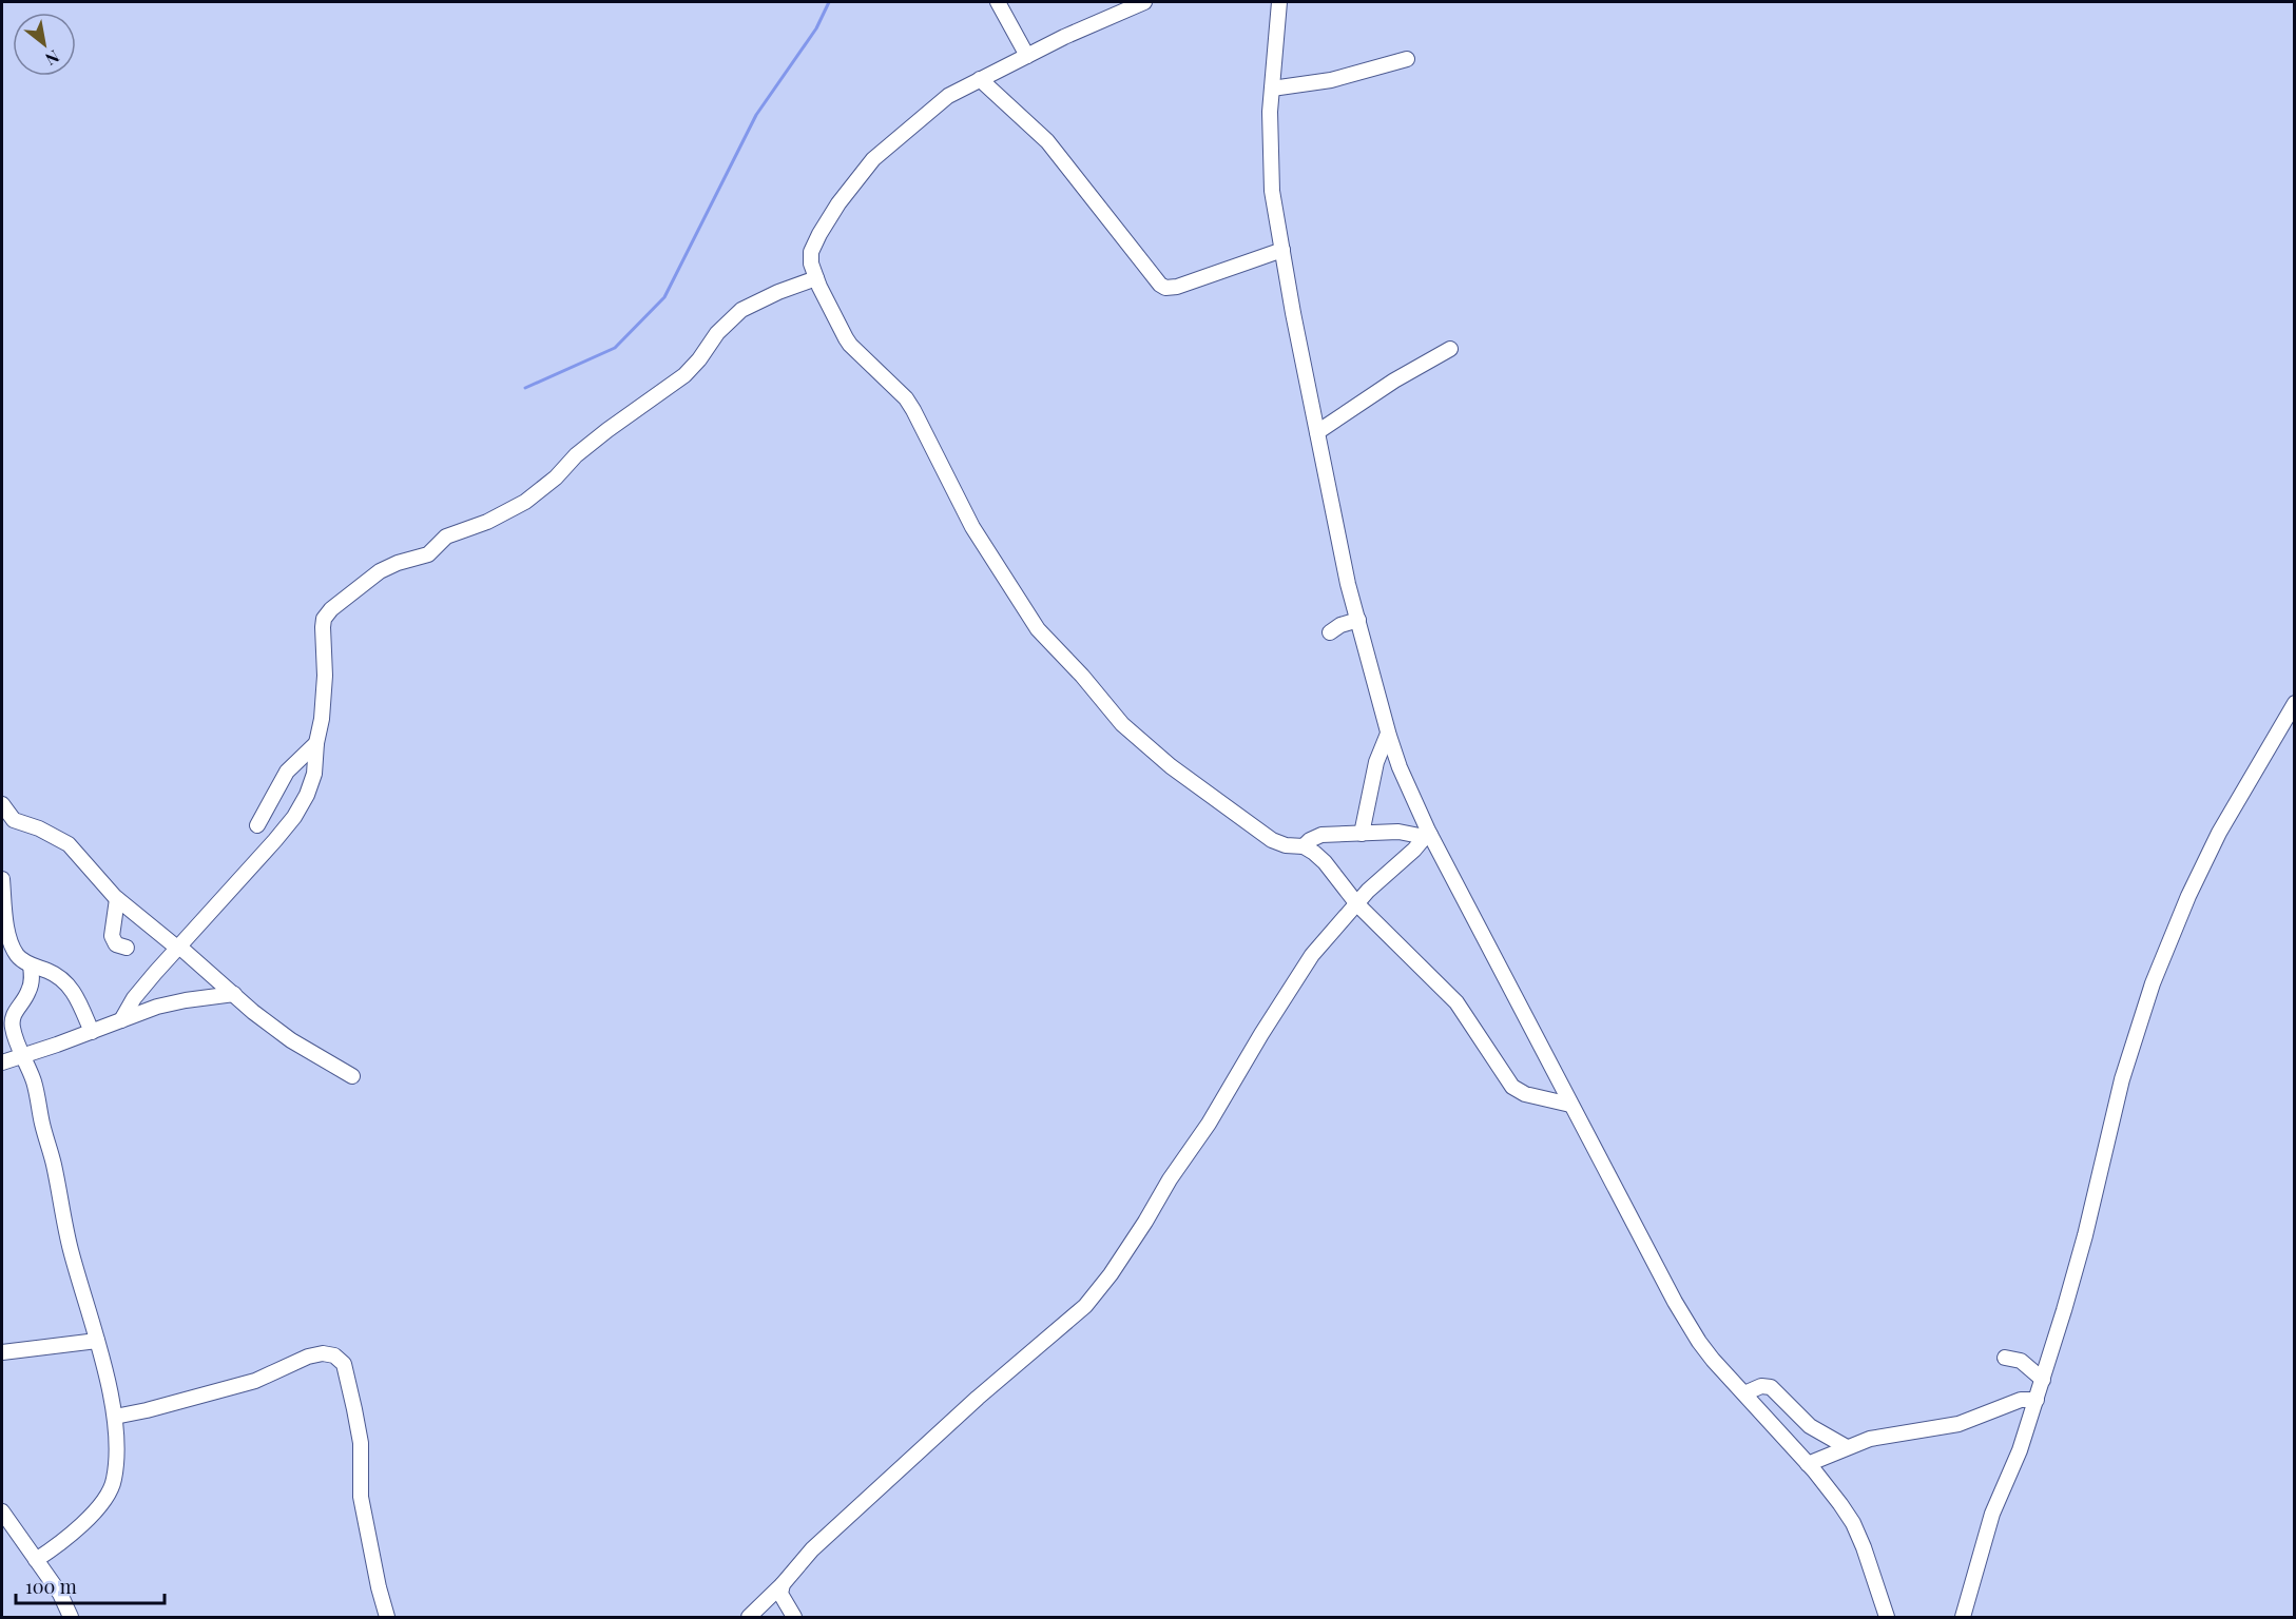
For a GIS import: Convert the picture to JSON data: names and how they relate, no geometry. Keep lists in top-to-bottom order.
{
  "scale_bar": "100 m",
  "north": "bottom right"
}
